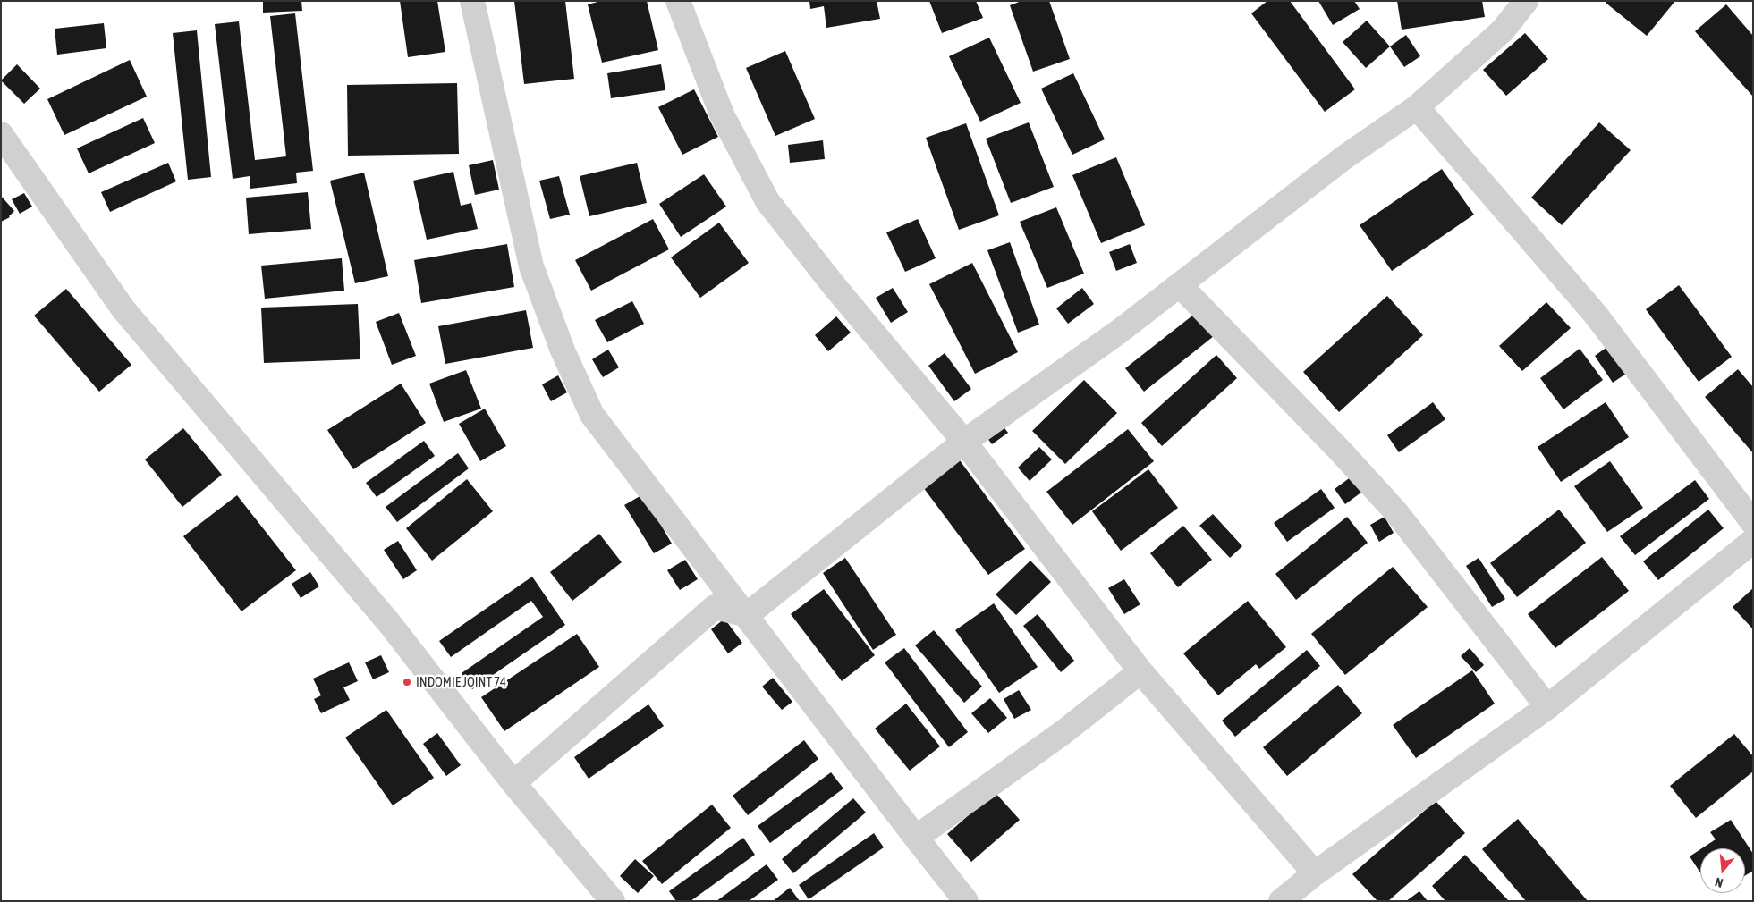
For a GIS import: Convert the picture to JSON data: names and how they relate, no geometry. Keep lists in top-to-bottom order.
{
  "places": ["INDOMIE JOINT 74"],
  "north": "bottom"
}
